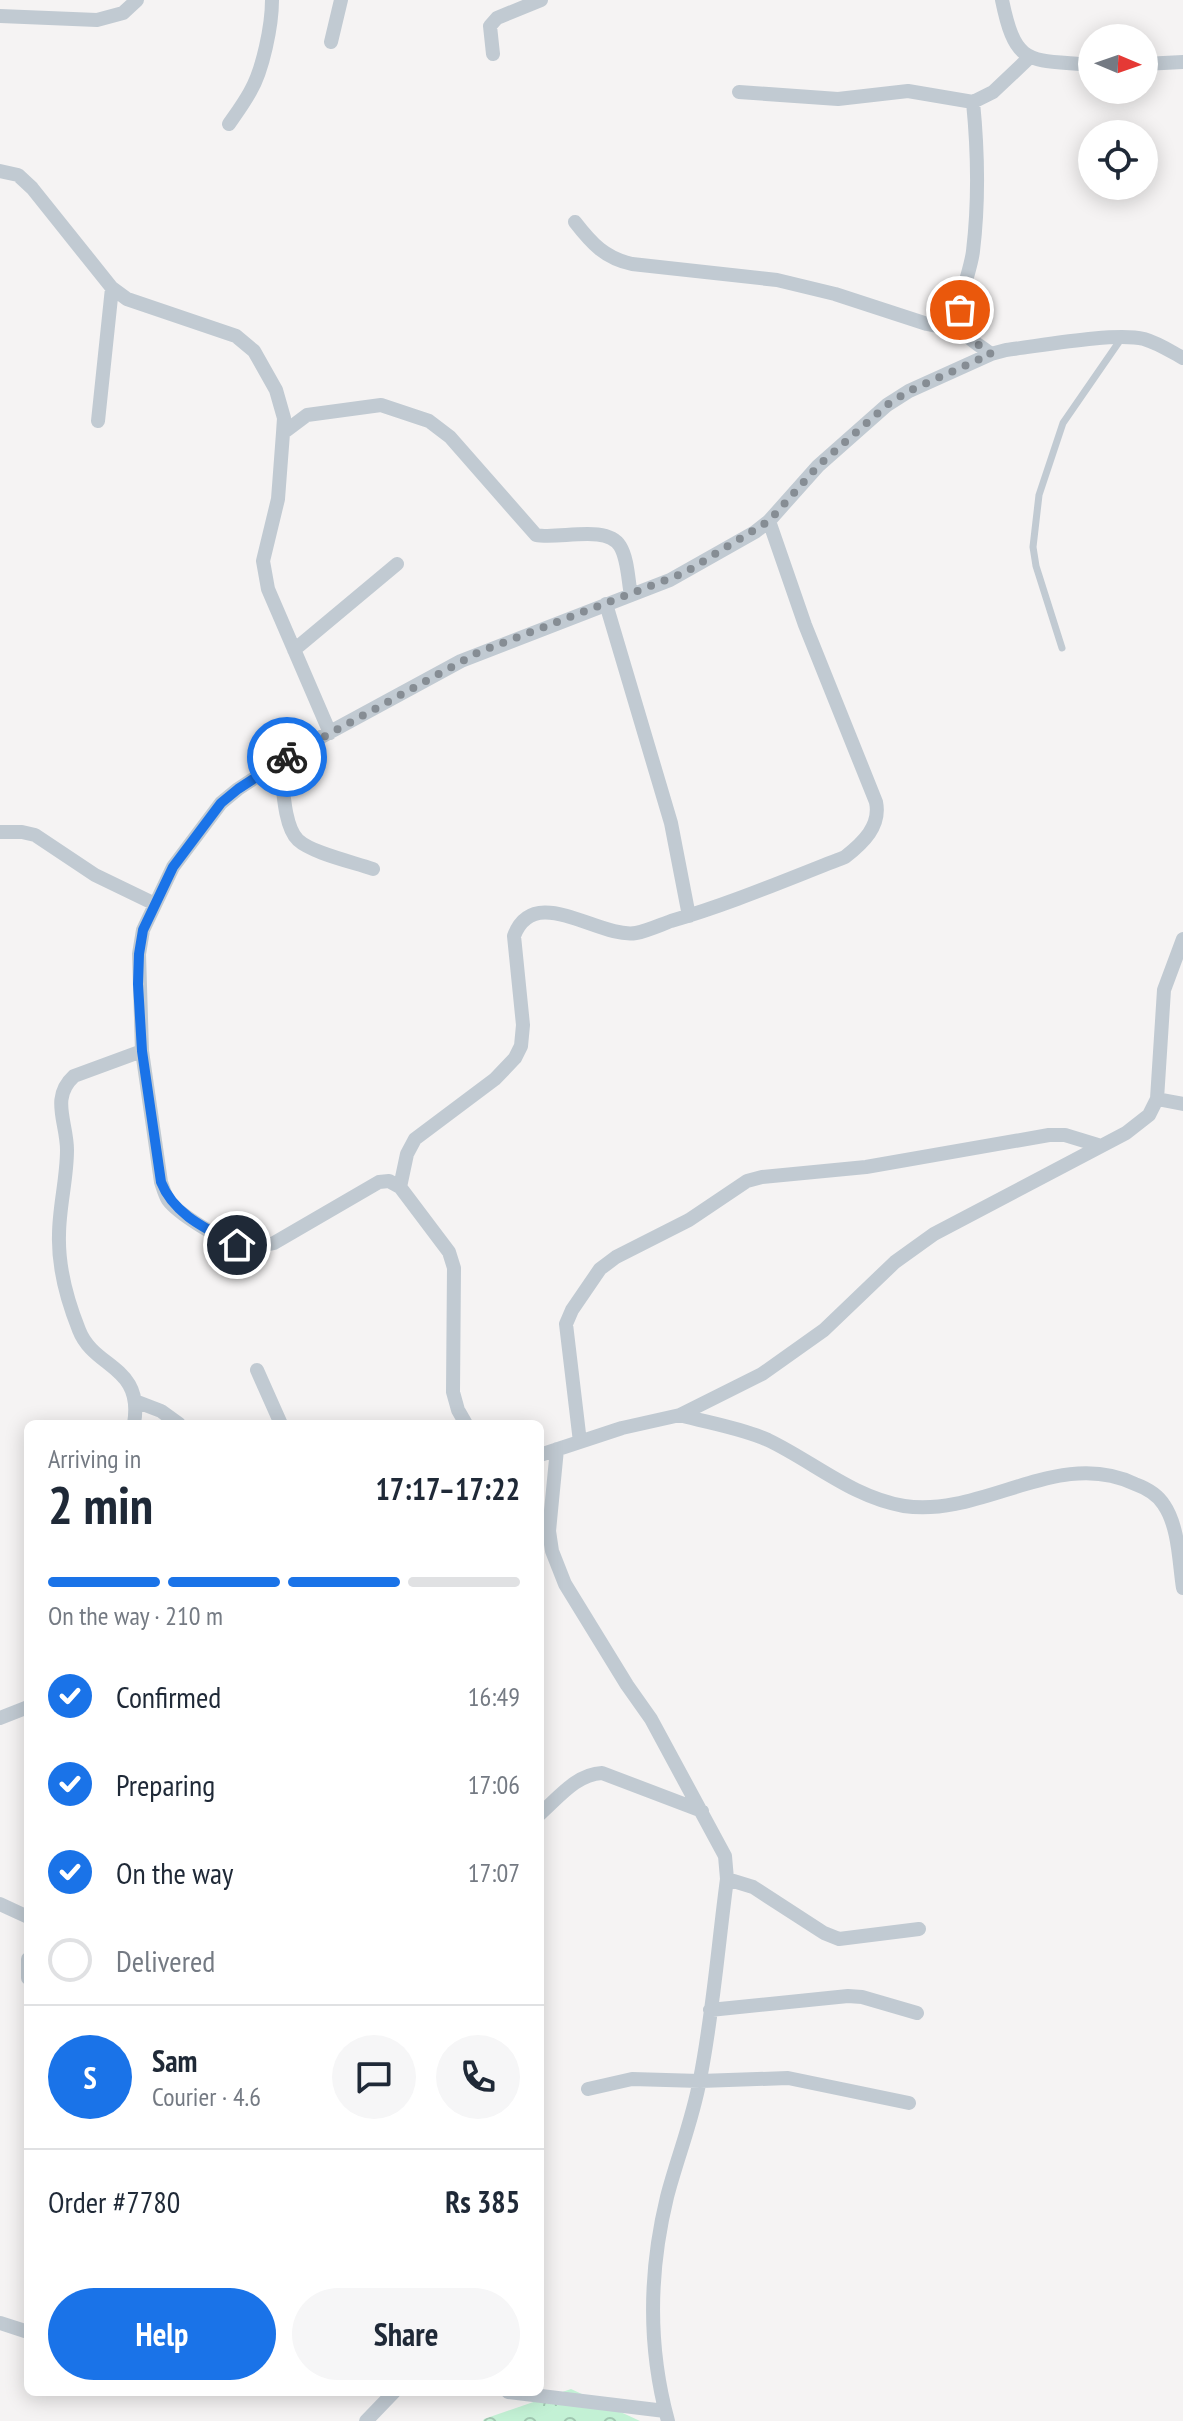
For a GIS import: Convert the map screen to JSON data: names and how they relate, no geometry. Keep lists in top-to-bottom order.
{
  "north": "right",
  "page": {
    "heading": ["2 min", "Arriving in", "17:17–17:22"],
    "panel": [
      "Sam",
      "Courier · 4.6",
      "Order #7780",
      "Rs 385"
    ],
    "bar": "On the way · 210 m",
    "list": [
      ["Confirmed", "16:49"],
      ["Preparing", "17:06"],
      ["On the way", "17:07"],
      "Delivered"
    ],
    "round": "S",
    "buttons": ["Help", "Share"]
  }
}
